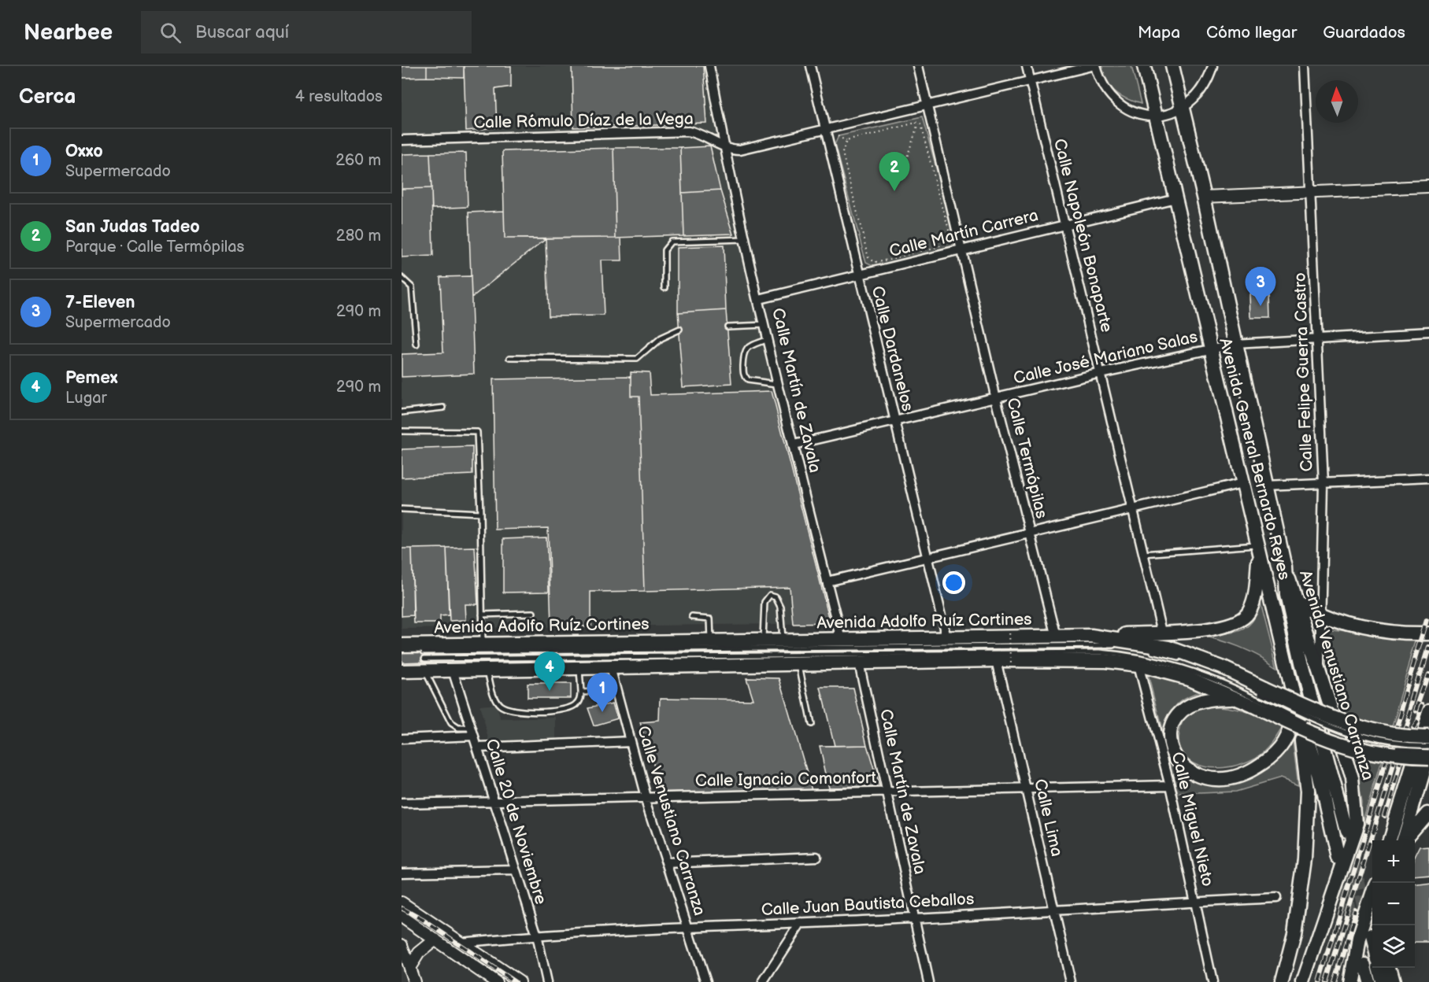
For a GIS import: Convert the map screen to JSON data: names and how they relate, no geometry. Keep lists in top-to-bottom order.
{
  "streets": {
    "main road": ["Avenida General Bernardo Reyes", "Avenida Adolfo Ruíz Cortines", "Avenida Venustiano Carranza"],
    "street": [
      "Calle Rómulo Díaz de la Vega",
      "Calle Martín Carrera",
      "Calle Napoleón Bonaparte",
      "Calle Dardanelos",
      "Calle José Mariano Salas",
      "Calle Felipe Guerra Castro",
      "Calle Martín de Zavala",
      "Calle Termópilas",
      "Calle Ignacio Comonfort",
      "Calle Lima",
      "Calle Miguel Nieto",
      "Calle Venustiano Carranza",
      "Calle 20 de Noviembre",
      "Calle Juan Bautista Ceballos"
    ]
  },
  "crossings": [
    ["Calle Rómulo Díaz de la Vega", "Calle Martín de Zavala"],
    ["Calle Martín Carrera", "Calle Napoleón Bonaparte"],
    ["Calle Martín Carrera", "Calle Dardanelos"],
    ["Calle Martín Carrera", "Calle Martín de Zavala"],
    ["Calle Martín Carrera", "Calle Termópilas"],
    ["Calle Martín Carrera", "Avenida General Bernardo Reyes"],
    ["Calle Napoleón Bonaparte", "Calle José Mariano Salas"],
    ["Calle Dardanelos", "Calle José Mariano Salas"],
    ["Calle Dardanelos", "Avenida Adolfo Ruíz Cortines"],
    ["Calle José Mariano Salas", "Calle Felipe Guerra Castro"],
    ["Calle José Mariano Salas", "Calle Martín de Zavala"],
    ["Calle José Mariano Salas", "Calle Termópilas"],
    ["Calle José Mariano Salas", "Avenida General Bernardo Reyes"],
    ["Calle Felipe Guerra Castro", "Avenida Venustiano Carranza"],
    ["Calle Martín de Zavala", "Avenida Adolfo Ruíz Cortines"],
    ["Calle Martín de Zavala", "Calle Ignacio Comonfort"],
    ["Calle Martín de Zavala", "Calle Juan Bautista Ceballos"],
    ["Calle Termópilas", "Avenida Adolfo Ruíz Cortines"],
    ["Avenida General Bernardo Reyes", "Avenida Venustiano Carranza"],
    ["Calle Ignacio Comonfort", "Calle Lima"],
    ["Calle Ignacio Comonfort", "Calle Miguel Nieto"],
    ["Calle Ignacio Comonfort", "Calle Venustiano Carranza"],
    ["Calle Ignacio Comonfort", "Calle 20 de Noviembre"],
    ["Calle Lima", "Calle Juan Bautista Ceballos"],
    ["Calle Miguel Nieto", "Calle Juan Bautista Ceballos"],
    ["Calle Venustiano Carranza", "Calle Juan Bautista Ceballos"],
    ["Calle 20 de Noviembre", "Calle Juan Bautista Ceballos"]
  ],
  "north": "top",
  "page": {
    "header": "Nearbee",
    "search": "Buscar aquí",
    "nav": ["Mapa", "Cómo llegar", "Guardados"],
    "heading": ["Cerca", "4 resultados"],
    "list": [
      {
        "mark": "1",
        "name": "Oxxo",
        "note": "Supermercado",
        "value": "260 m"
      },
      {
        "mark": "2",
        "name": "San Judas Tadeo",
        "note": "Parque · Calle Termópilas",
        "value": "280 m"
      },
      {
        "mark": "3",
        "name": "7-Eleven",
        "note": "Supermercado",
        "value": "290 m"
      },
      {
        "mark": "4",
        "name": "Pemex",
        "note": "Lugar",
        "value": "290 m"
      }
    ],
    "pins": [
      "2",
      "3",
      "4",
      "1"
    ],
    "map_buttons": ["+", "−"]
  }
}
